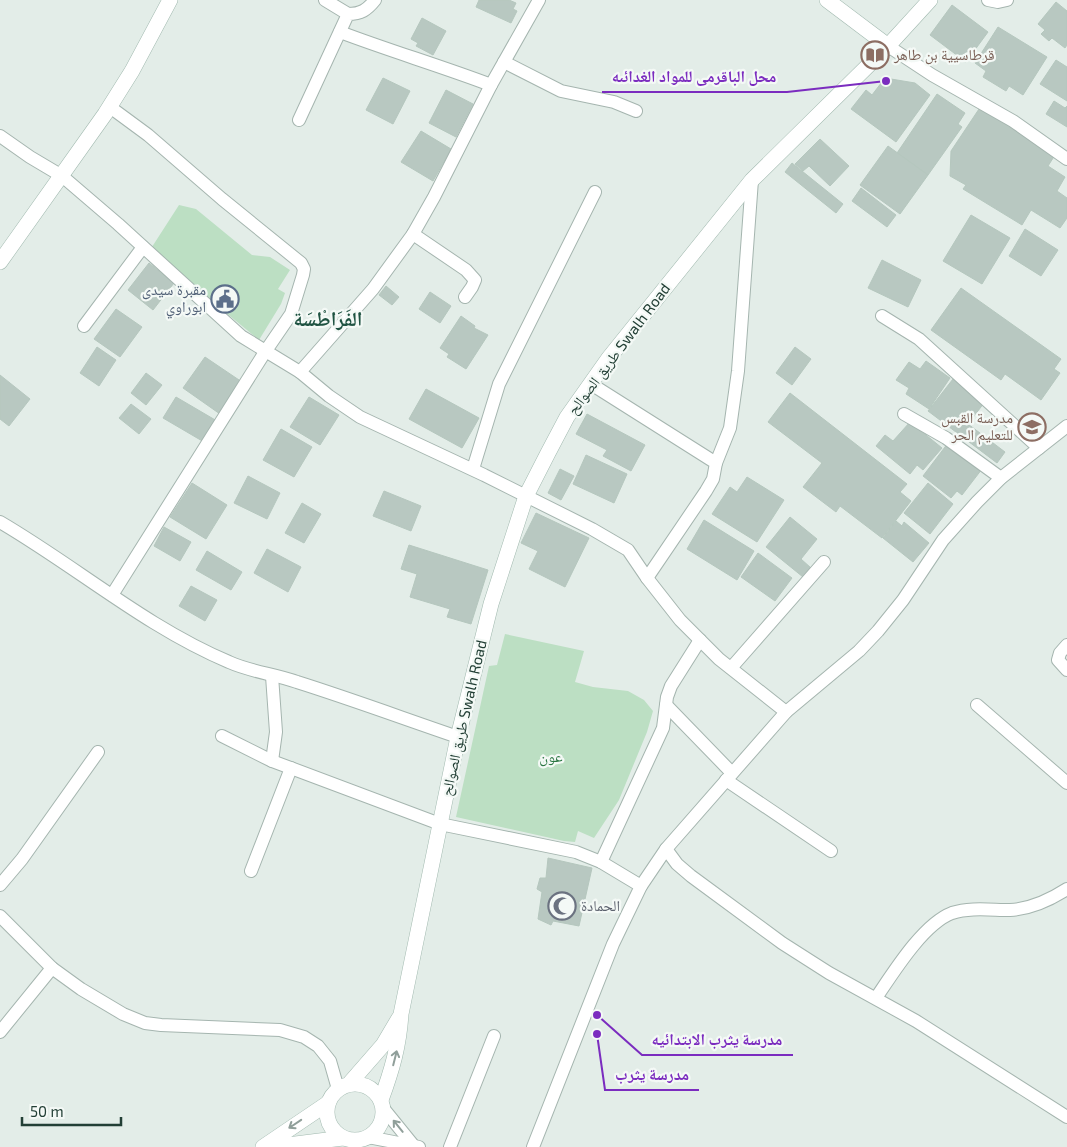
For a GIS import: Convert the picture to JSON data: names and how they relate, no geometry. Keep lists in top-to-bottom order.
{
  "streets": {
    "street": ["طريق الصوالح Swalh Road"]
  },
  "districts": ["الفَرَاطْسَة"],
  "parks": ["عون"],
  "places": {
    "library": ["قرطاسيية بن طاهر"],
    "other": ["محل الباقرمى للمواد الغدائىه", "مدرسة يثرب الابتدائيه", "مدرسة يثرب"],
    "public building": ["مقبرة سيدى ابوراوي"],
    "school or university": ["مدرسة القبس للتعليم الحر"],
    "mosque": ["الحمادة"]
  },
  "scale_bar": "50 m"
}
